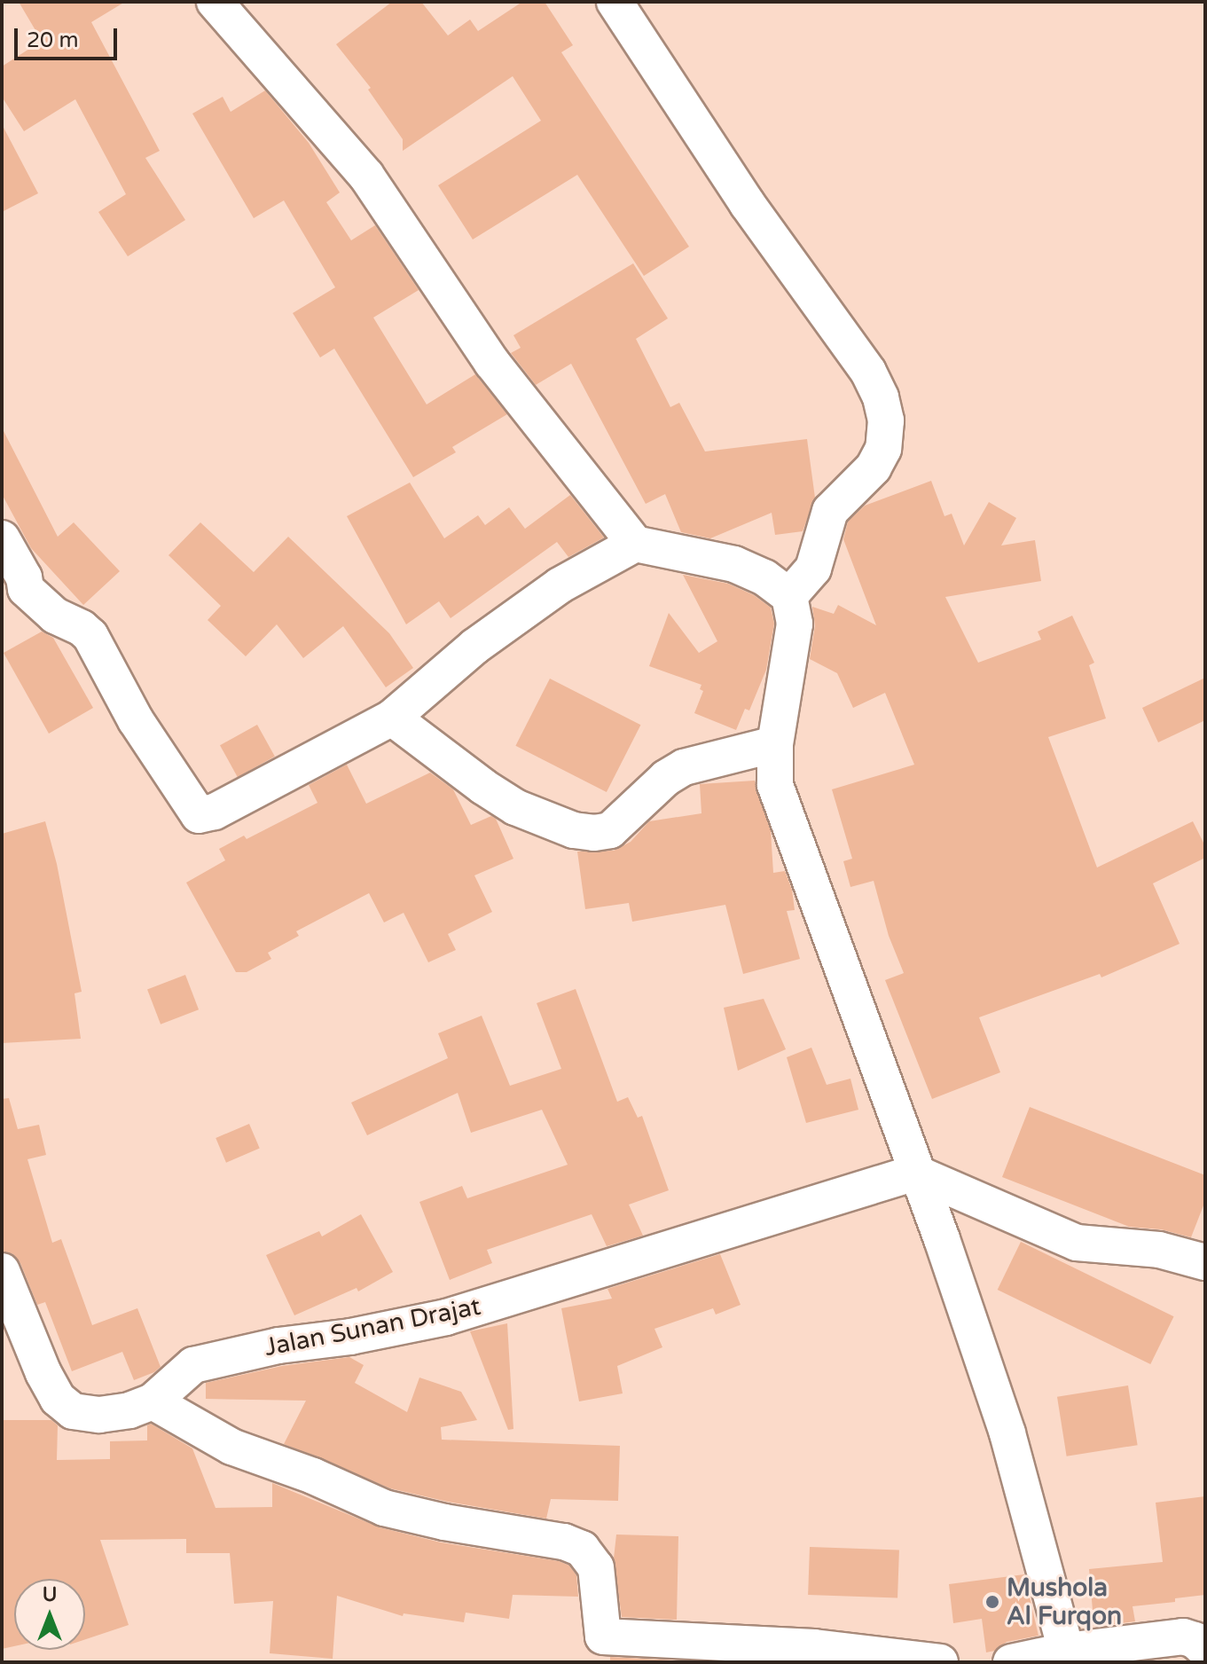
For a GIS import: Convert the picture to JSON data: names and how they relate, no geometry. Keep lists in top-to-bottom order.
{
  "streets": {
    "street": ["Jalan Sunan Drajat"]
  },
  "places": ["Mushola Al Furqon"],
  "scale_bar": "20 m",
  "north": "top"
}
